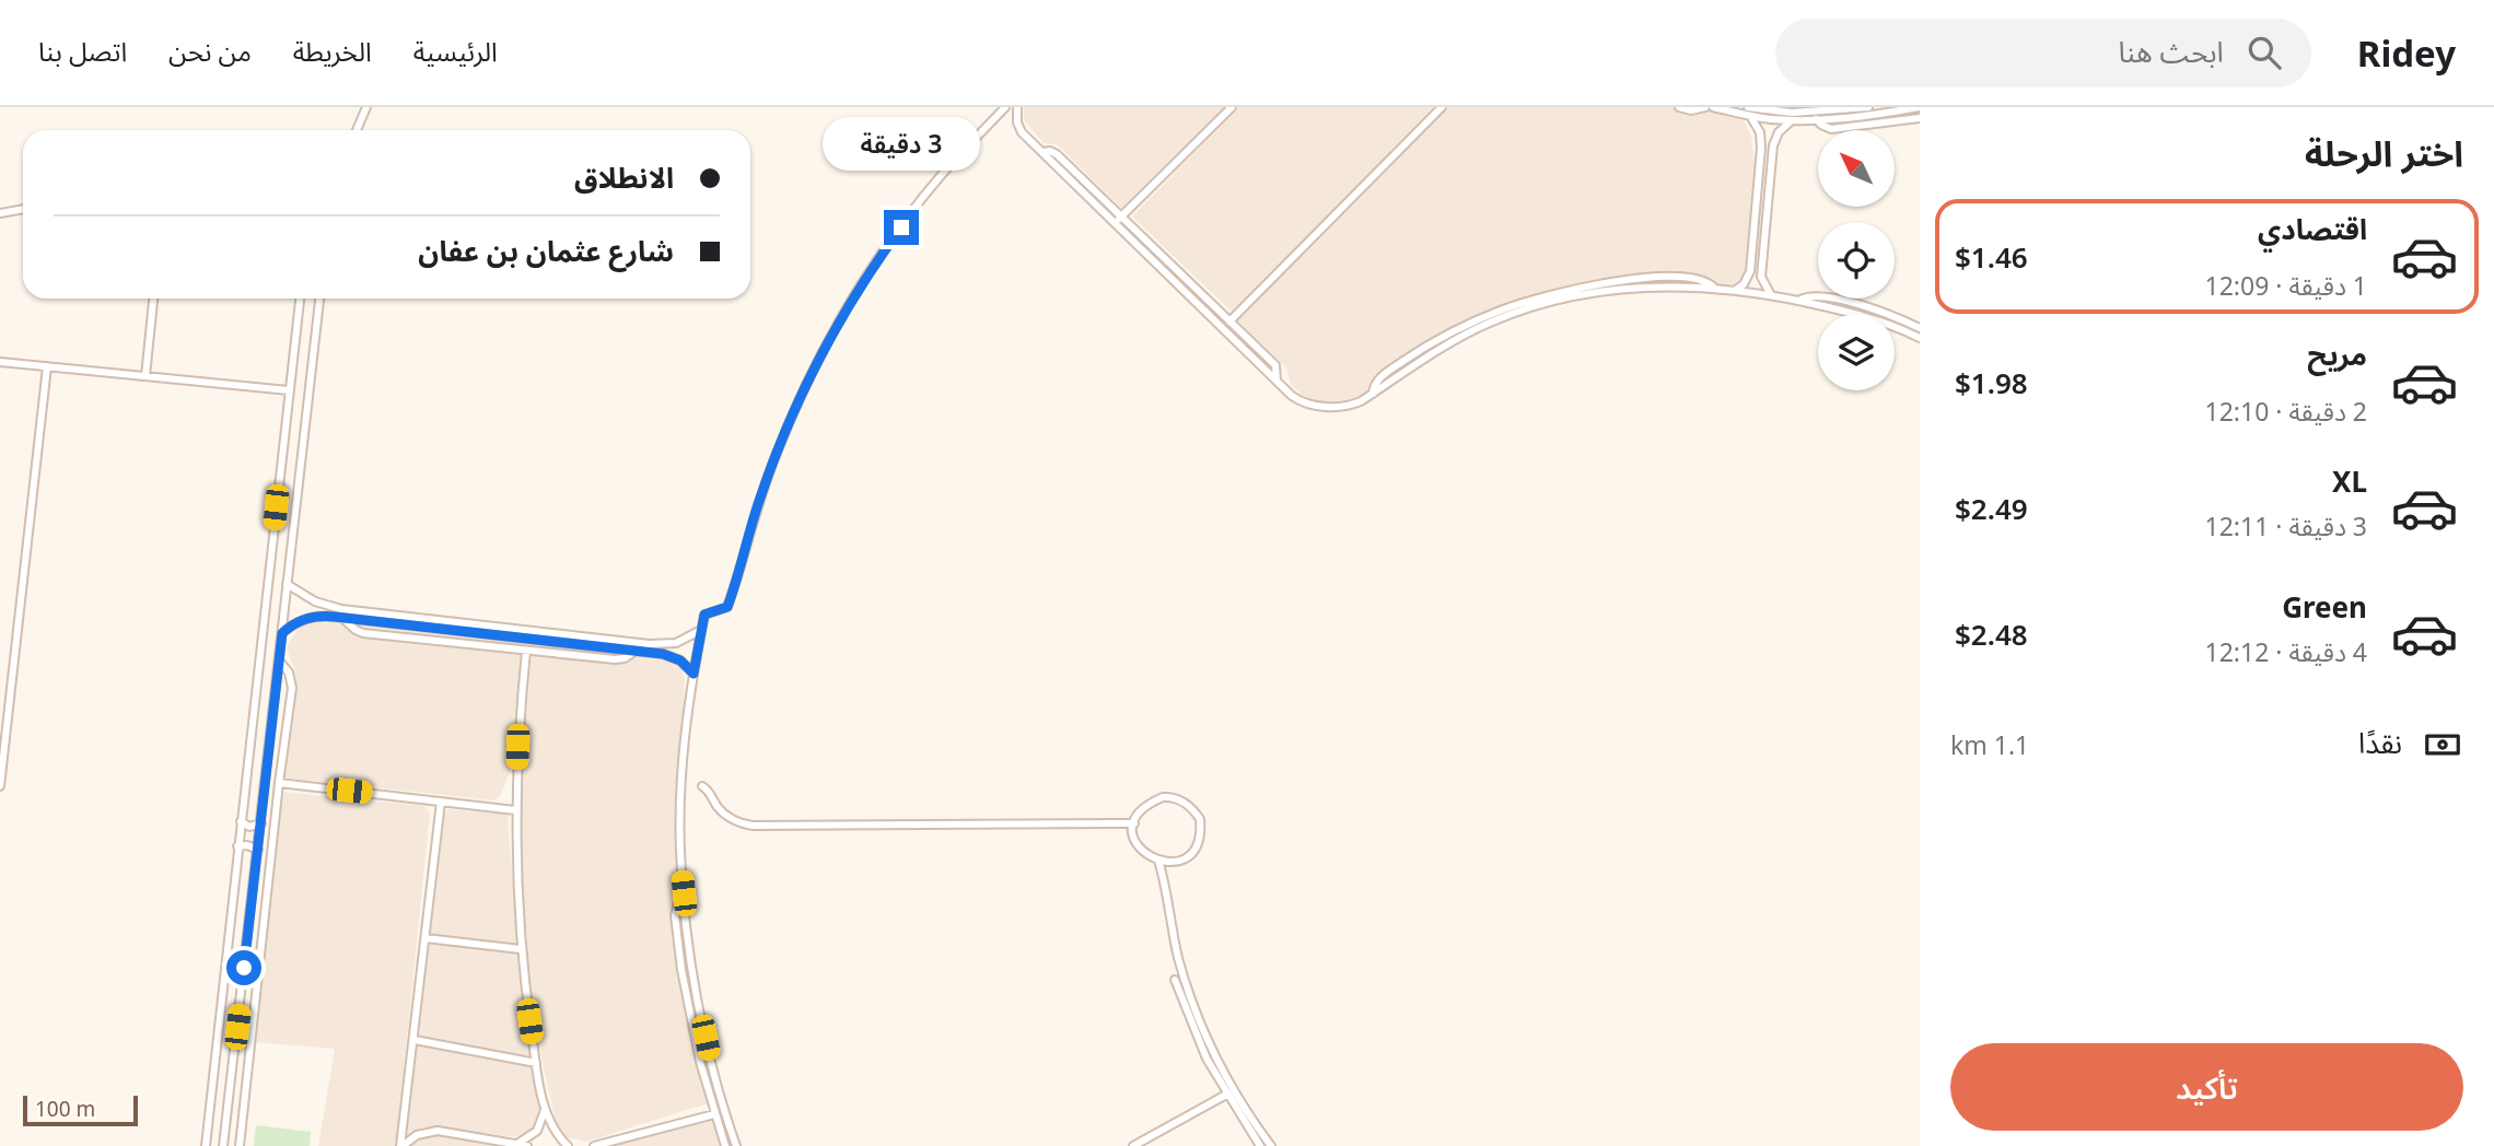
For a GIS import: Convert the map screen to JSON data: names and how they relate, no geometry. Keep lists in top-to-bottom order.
{
  "scale_bar": "100 m",
  "north": "top left",
  "page": {
    "header": "Ridey",
    "search": "ابحث هنا",
    "nav": [
      "الرئيسية",
      "الخريطة",
      "من نحن",
      "اتصل بنا"
    ],
    "heading": "اختر الرحلة",
    "bubble": "3 دقيقة",
    "banner": ["الانطلاق", "شارع عثمان بن عفان"],
    "list": [
      {
        "name": "اقتصادي",
        "note": "1 دقيقة · 12:09",
        "value": "$1.46"
      },
      {
        "name": "مريح",
        "note": "2 دقيقة · 12:10",
        "value": "$1.98"
      },
      {
        "name": "XL",
        "note": "3 دقيقة · 12:11",
        "value": "$2.49"
      },
      {
        "name": "Green",
        "note": "4 دقيقة · 12:12",
        "value": "$2.48"
      }
    ],
    "pay": ["نقدًا", "1.1 km"],
    "buttons": "تأكيد",
    "scale": "100 m"
  }
}
